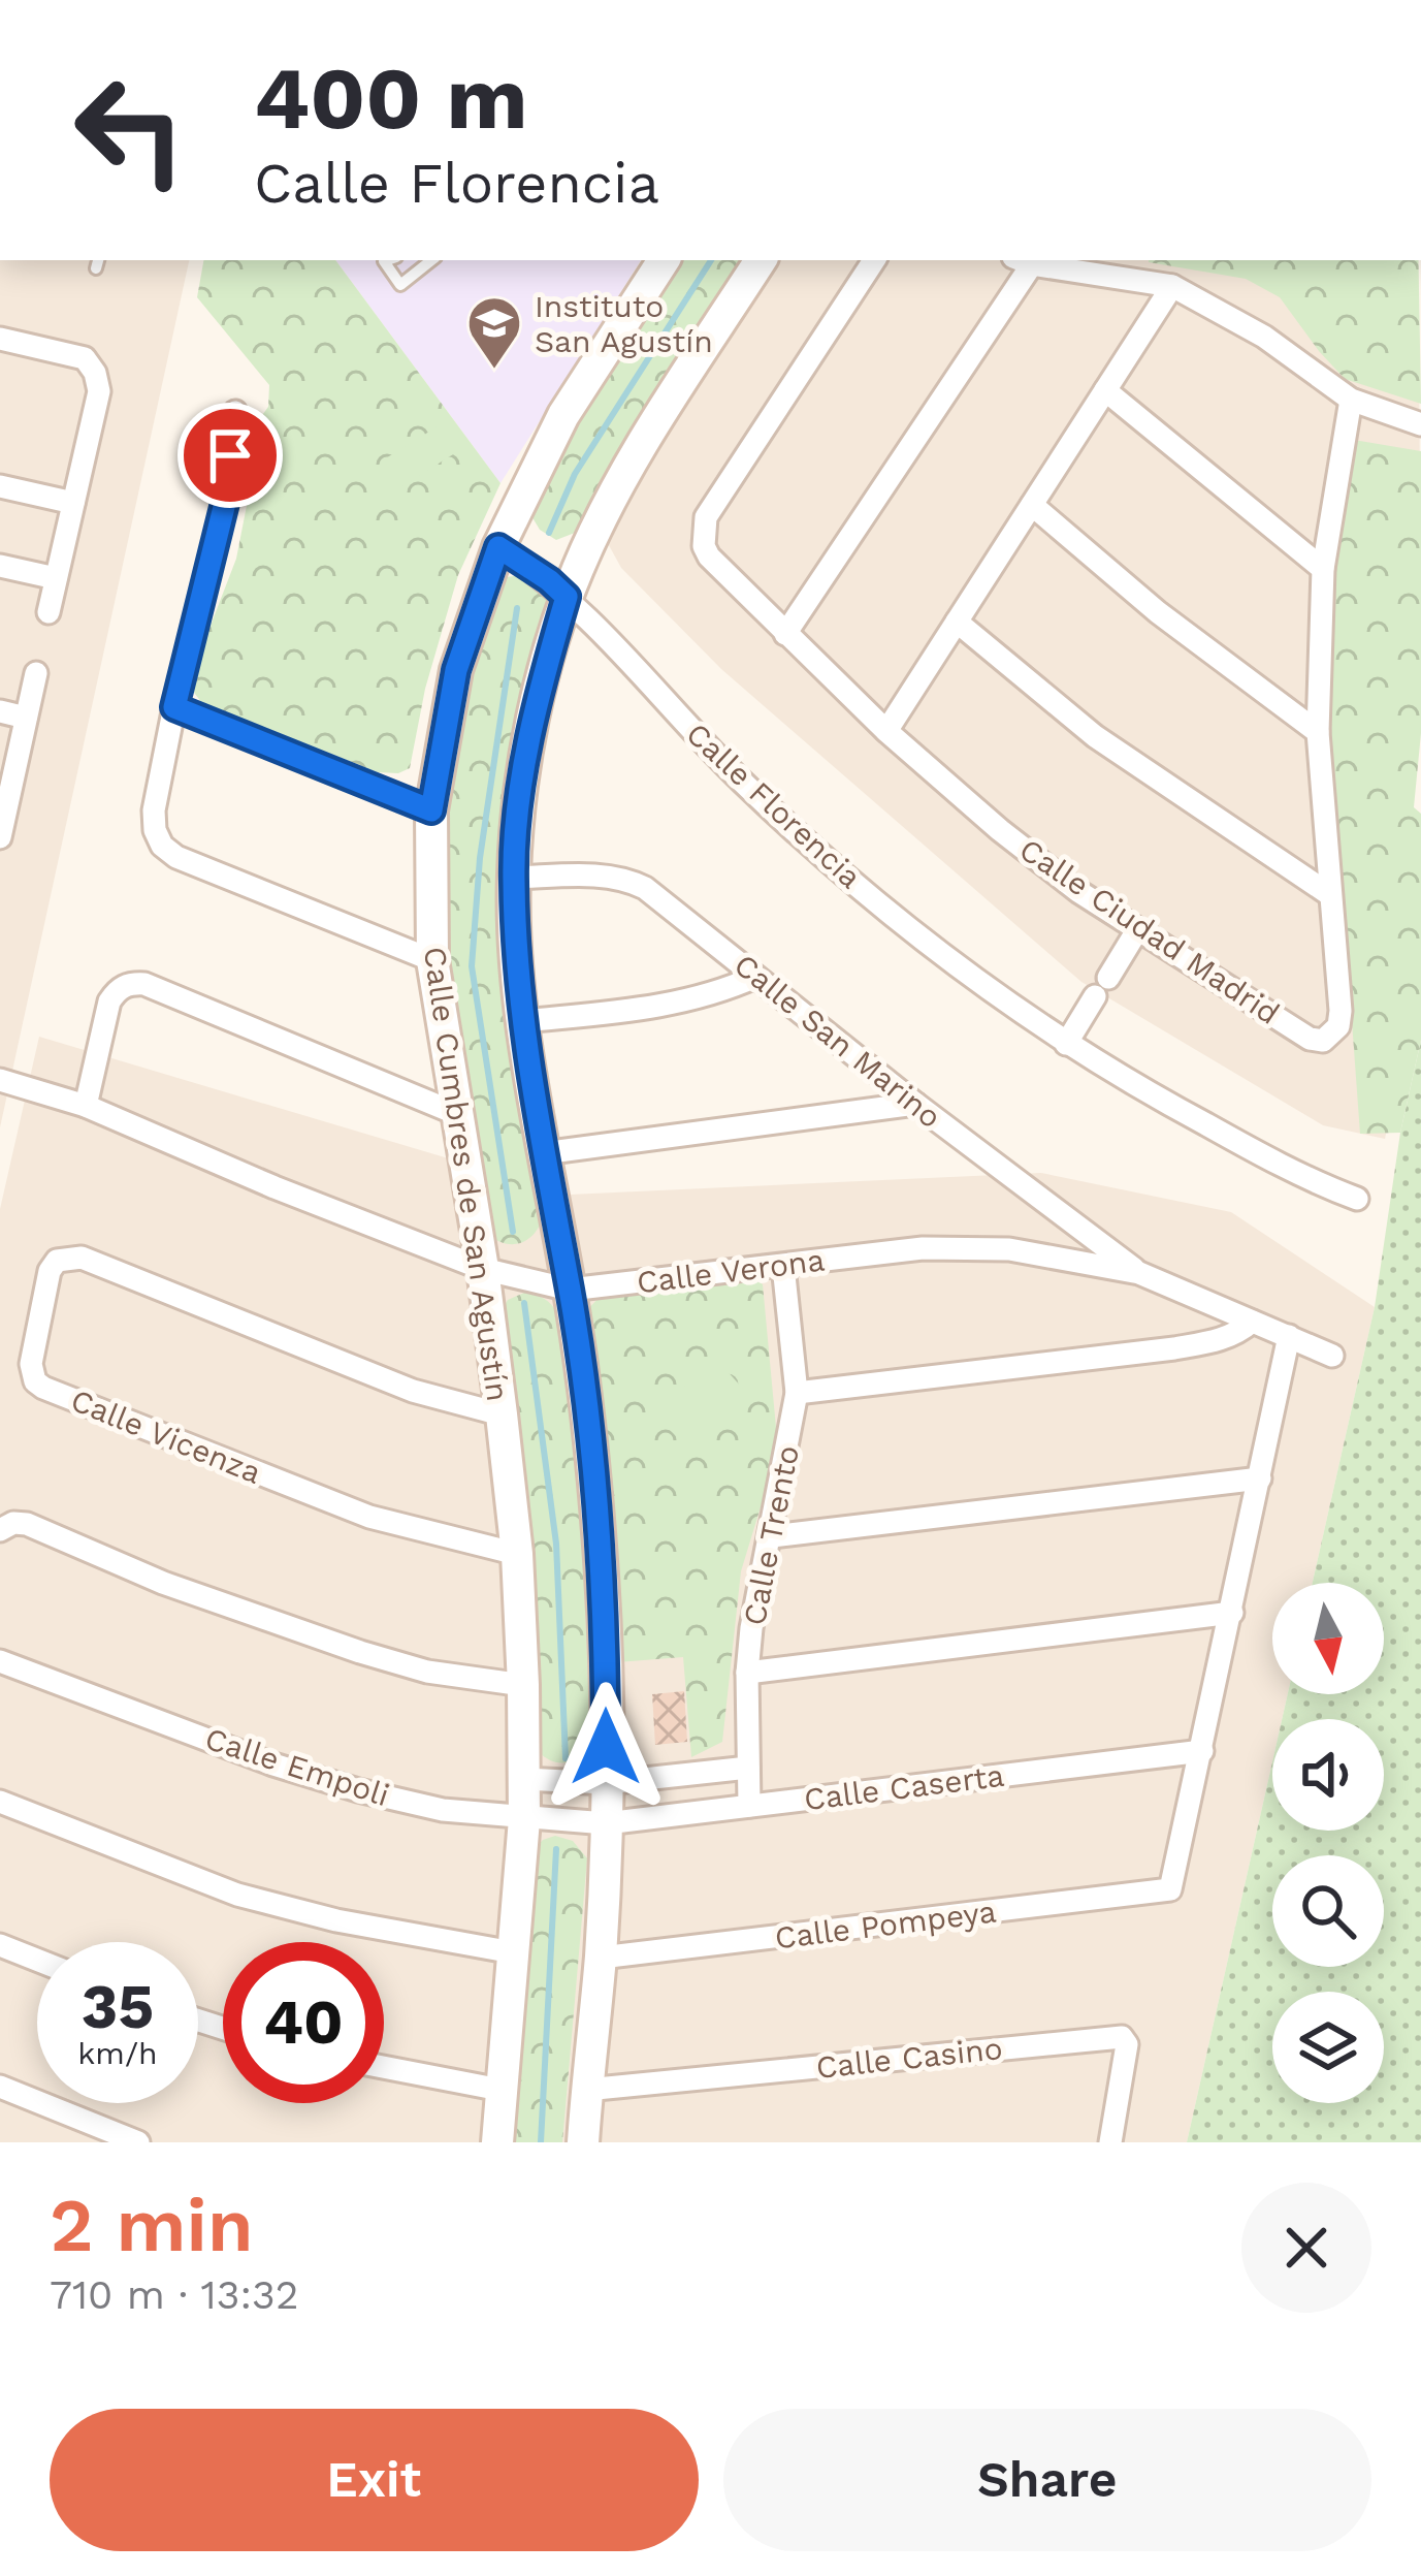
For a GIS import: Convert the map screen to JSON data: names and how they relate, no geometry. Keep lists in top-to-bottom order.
{
  "streets": {
    "street": [
      "Calle Florencia",
      "Calle Ciudad Madrid",
      "Calle San Marino",
      "Calle Cumbres de San Agustín",
      "Calle Verona",
      "Calle Vicenza",
      "Calle Trento",
      "Calle Empoli",
      "Calle Caserta",
      "Calle Pompeya",
      "Calle Casino"
    ]
  },
  "crossings": [
    ["Calle Florencia", "Calle Cumbres de San Agustín"],
    ["Calle San Marino", "Calle Verona"],
    ["Calle Cumbres de San Agustín", "Calle Verona"],
    ["Calle Cumbres de San Agustín", "Calle Vicenza"],
    ["Calle Cumbres de San Agustín", "Calle Empoli"],
    ["Calle Verona", "Calle Trento"],
    ["Calle Trento", "Calle Caserta"],
    ["Calle Empoli", "Calle Caserta"],
    ["Calle Caserta", "Calle Pompeya"]
  ],
  "places": {
    "school or university": ["Instituto San Agustín"]
  },
  "north": "bottom",
  "page": {
    "turn": ["400 m", "Calle Florencia"],
    "speed": "35 km/h",
    "limit": "40",
    "heading": ["2 min", "710 m · 13:32"],
    "buttons": ["Exit", "Share"]
  }
}
